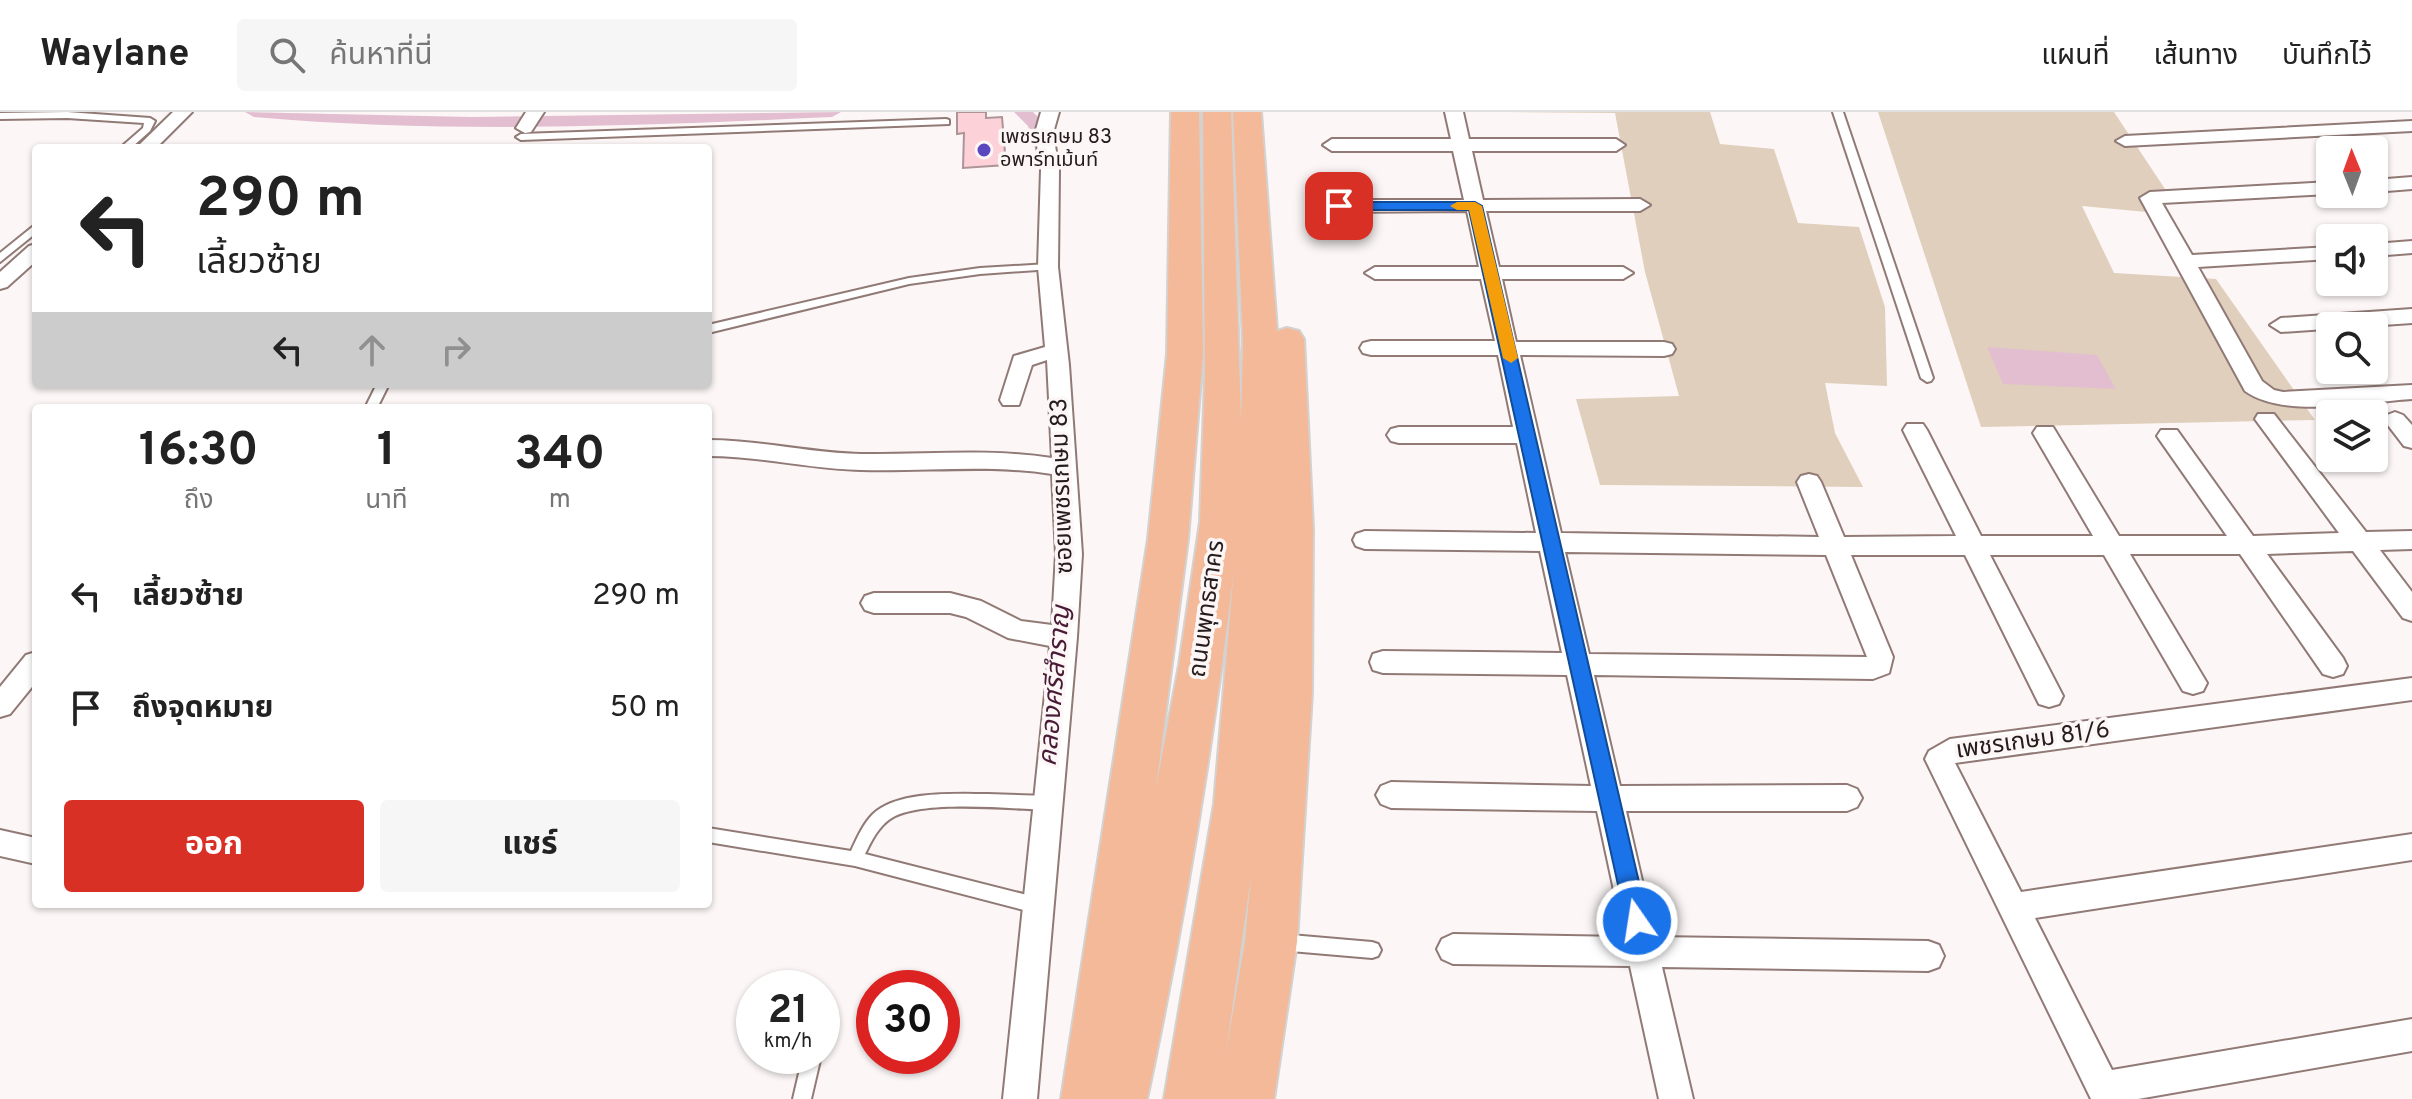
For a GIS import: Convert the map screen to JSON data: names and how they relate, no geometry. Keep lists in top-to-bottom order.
{
  "streets": {
    "main road": ["ถนนพุทธสาคร"],
    "street": ["ซอยเพชรเกษม 83", "เพชรเกษม 81/6"]
  },
  "water": ["คลองศรีสำราญ"],
  "places": ["เพชรเกษม 83 อพาร์ทเม้นท์"],
  "north": "top",
  "page": {
    "header": "Waylane",
    "search": "ค้นหาที่นี่",
    "nav": ["แผนที่", "เส้นทาง", "บันทึกไว้"],
    "turn": ["290 m", "เลี้ยวซ้าย"],
    "eta": [
      "16:30",
      "ถึง",
      "1",
      "นาที",
      "340",
      "m"
    ],
    "list": [
      {
        "name": "เลี้ยวซ้าย",
        "value": "290 m"
      },
      {
        "name": "ถึงจุดหมาย",
        "value": "50 m"
      }
    ],
    "buttons": ["ออก", "แชร์"],
    "speed": "21 km/h",
    "limit": "30"
  }
}
